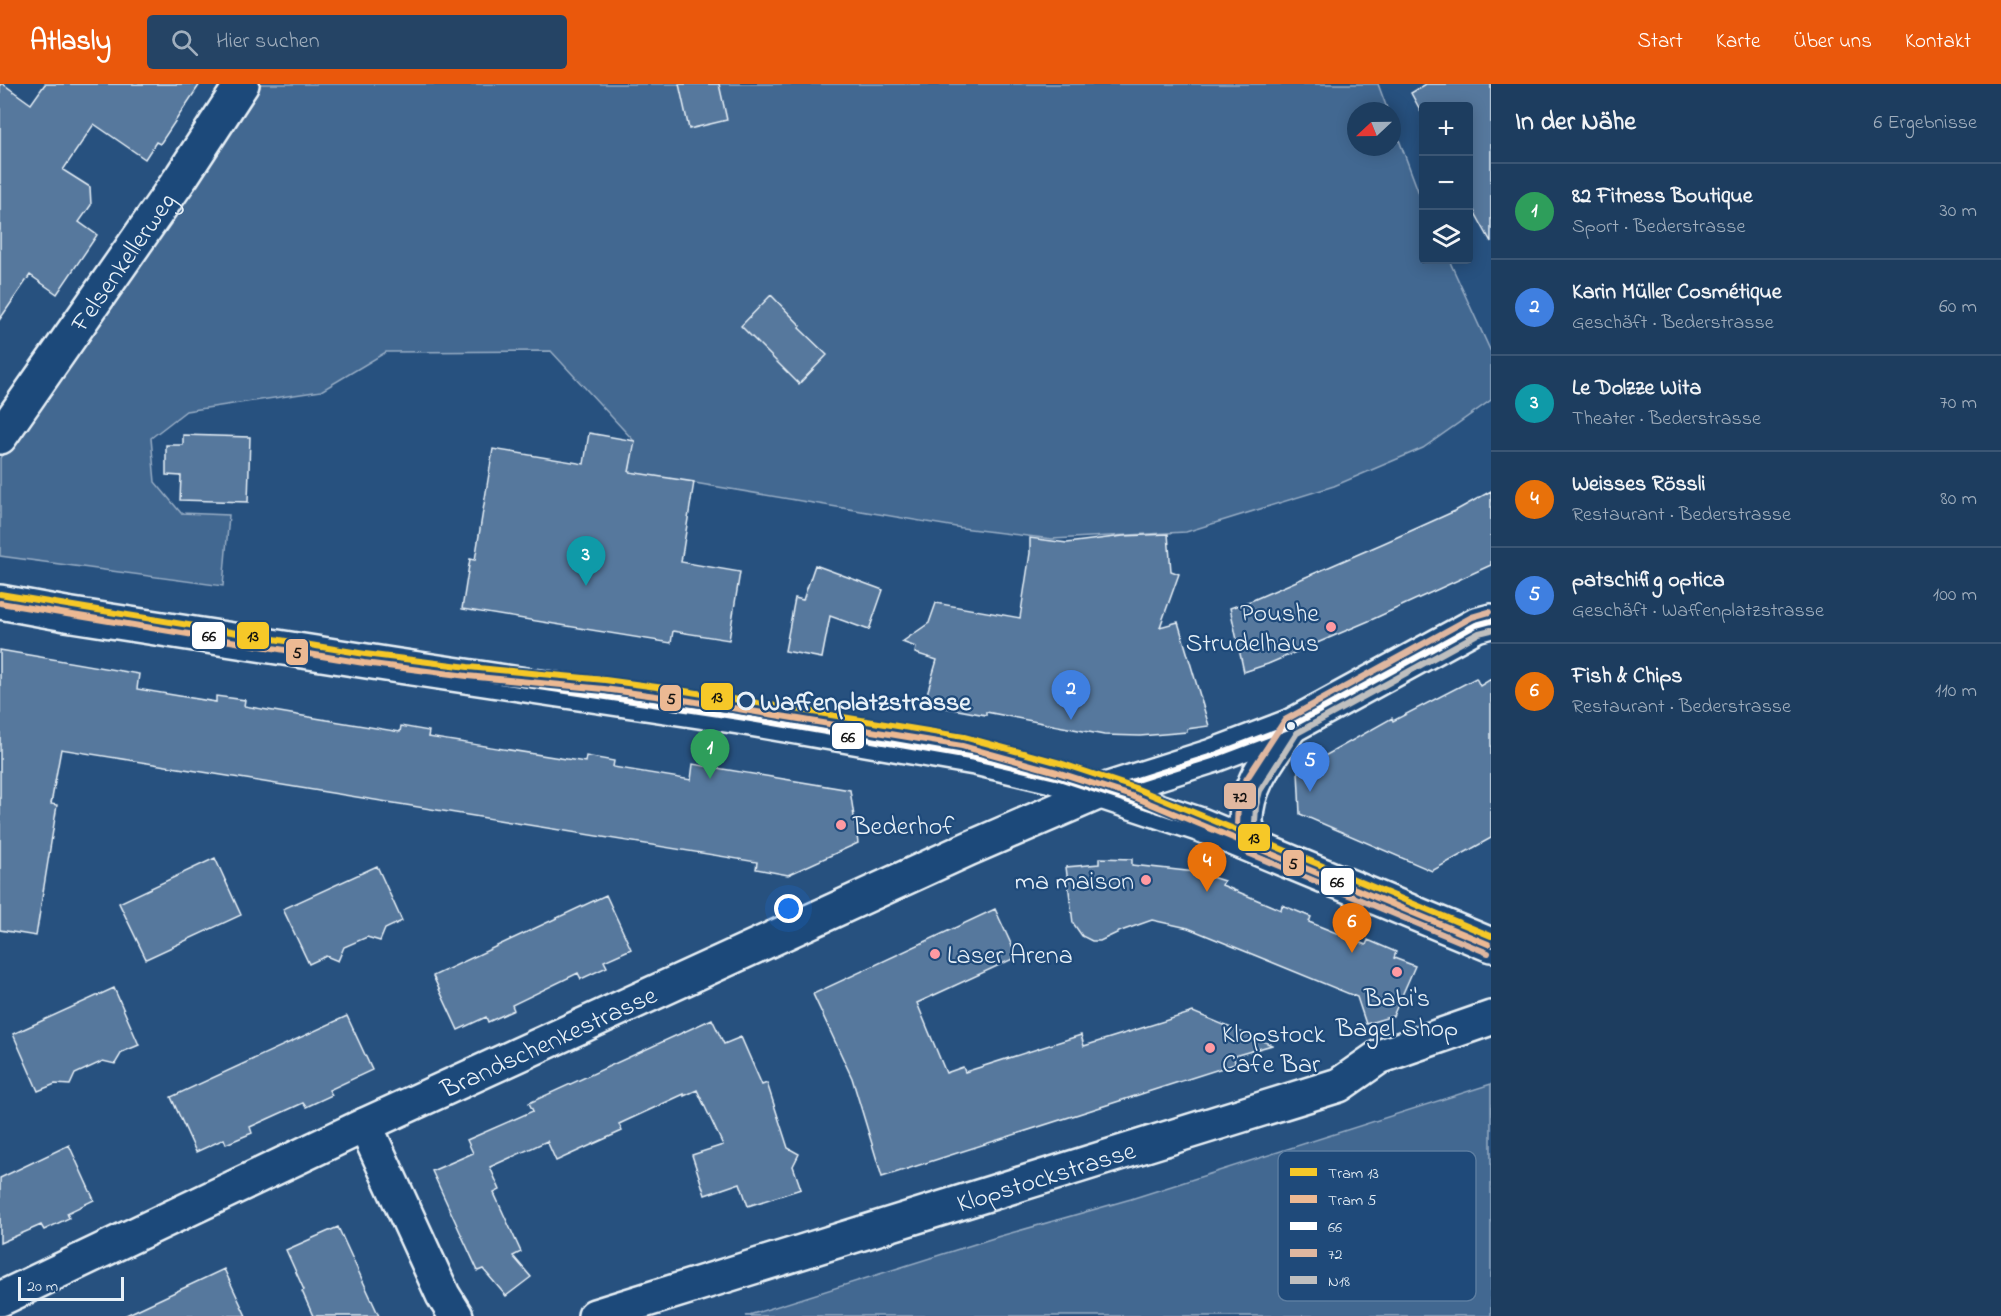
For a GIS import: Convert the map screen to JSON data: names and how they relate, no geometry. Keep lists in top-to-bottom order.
{
  "streets": {
    "street": ["Felsenkellerweg", "Brandschenkestrasse", "Klopstockstrasse"]
  },
  "places": [
    "Poushe Strudelhaus",
    "Waffenplatzstrasse",
    "Bederhof",
    "ma maison",
    "Laser Arena",
    "Babi's Bagel Shop",
    "Klopstock Cafe Bar"
  ],
  "lines": [
    "tram line 13",
    "transit line 66",
    "tram line 5",
    "transit line 72",
    "transit line N18"
  ],
  "legend": [
    "Tram 13",
    "Tram 5",
    "66",
    "72",
    "N18"
  ],
  "scale_bar": "20 m",
  "north": "left",
  "page": {
    "header": "Atlasly",
    "search": "Hier suchen",
    "nav": [
      "Start",
      "Karte",
      "Über uns",
      "Kontakt"
    ],
    "heading": ["In der Nähe", "6 Ergebnisse"],
    "map_buttons": ["+", "−"],
    "list": [
      {
        "mark": "1",
        "name": "82 Fitness Boutique",
        "note": "Sport · Bederstrasse",
        "value": "30 m"
      },
      {
        "mark": "2",
        "name": "Karin Müller Cosmétique",
        "note": "Geschäft · Bederstrasse",
        "value": "60 m"
      },
      {
        "mark": "3",
        "name": "Le Dolzze Wita",
        "note": "Theater · Bederstrasse",
        "value": "70 m"
      },
      {
        "mark": "4",
        "name": "Weisses Rössli",
        "note": "Restaurant · Bederstrasse",
        "value": "80 m"
      },
      {
        "mark": "5",
        "name": "patschifig optica",
        "note": "Geschäft · Waffenplatzstrasse",
        "value": "100 m"
      },
      {
        "mark": "6",
        "name": "Fish & Chips",
        "note": "Restaurant · Bederstrasse",
        "value": "110 m"
      }
    ],
    "pins": [
      "3",
      "2",
      "1",
      "5",
      "4",
      "6"
    ],
    "scale": "20 m"
  }
}
